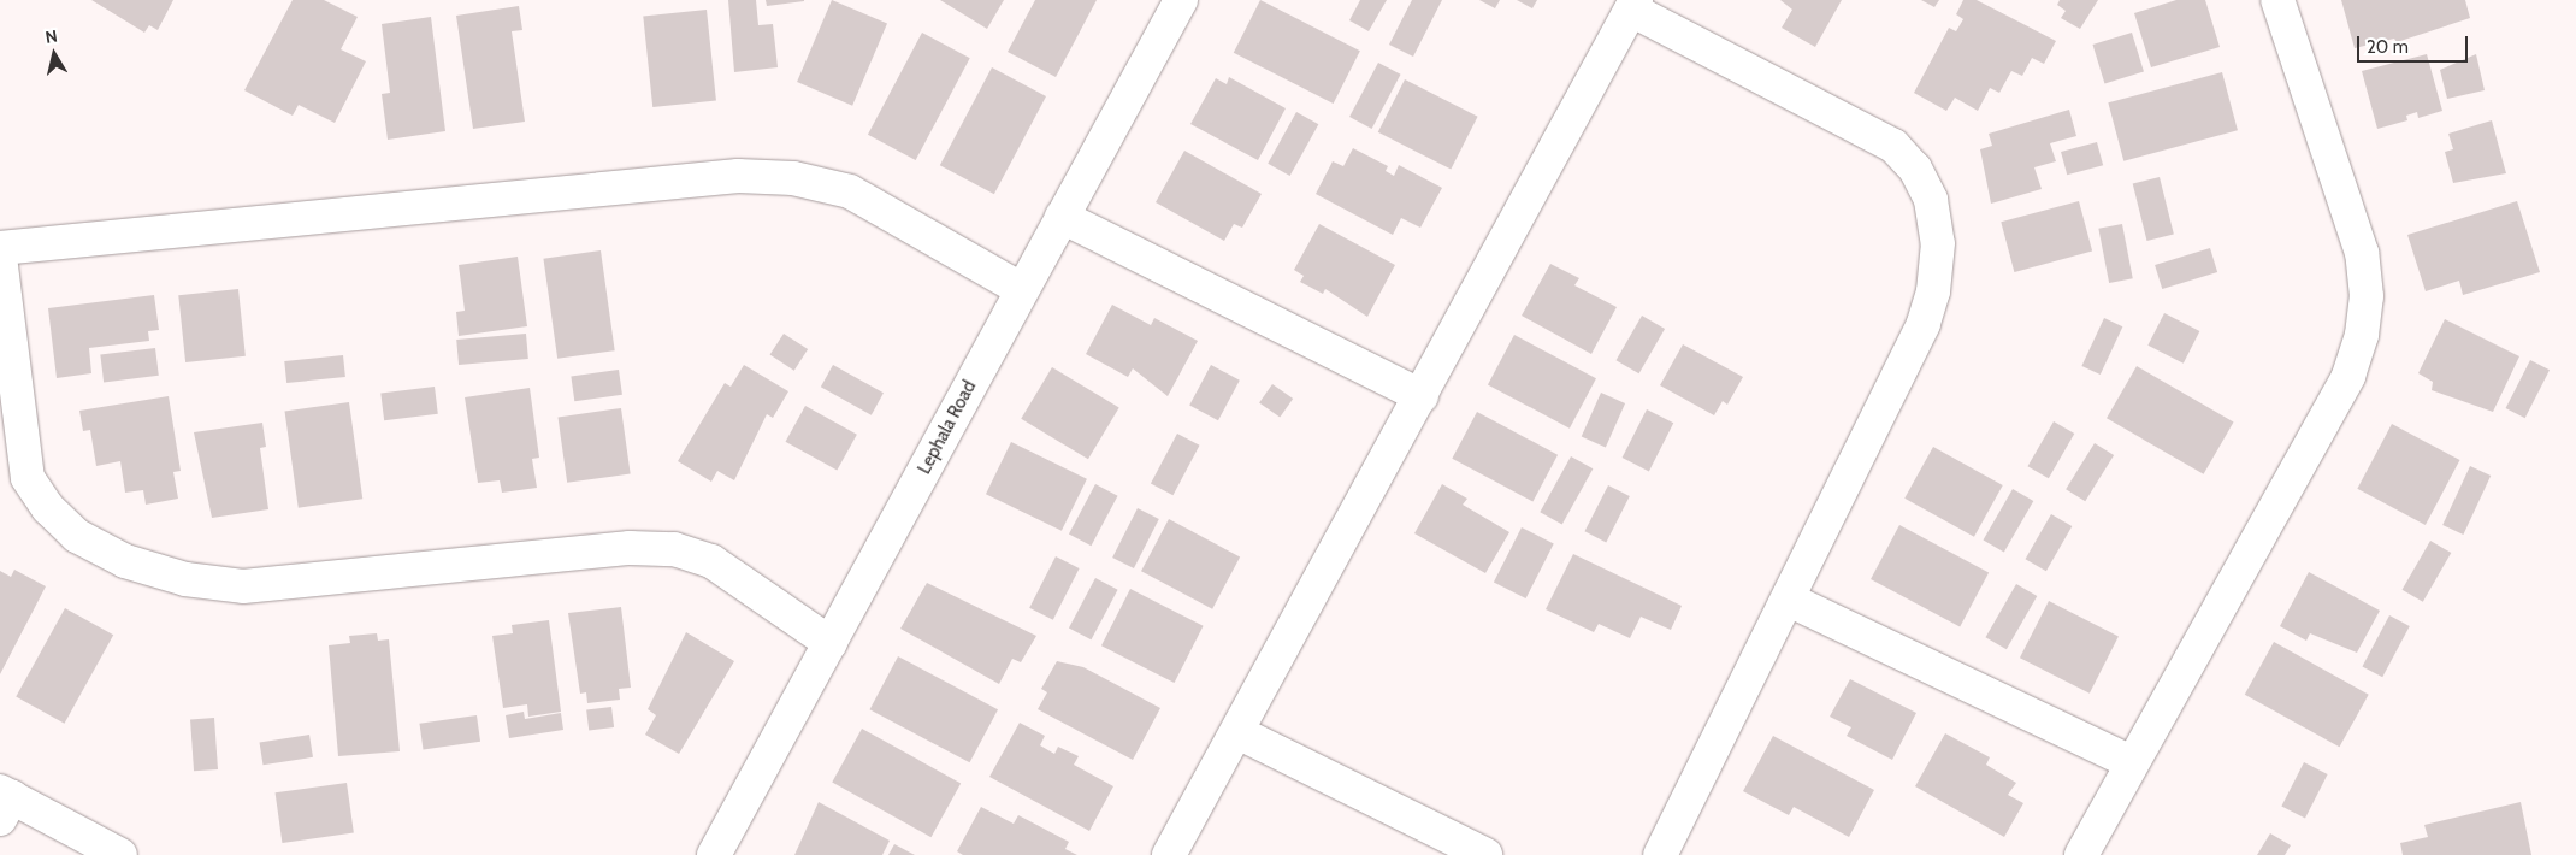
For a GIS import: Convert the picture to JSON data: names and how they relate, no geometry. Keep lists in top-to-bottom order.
{
  "streets": {
    "street": ["Lephala Road"]
  },
  "scale_bar": "20 m",
  "north": "top"
}
